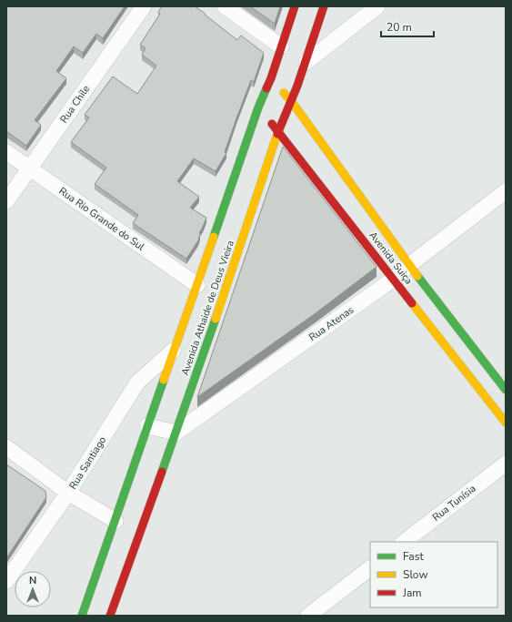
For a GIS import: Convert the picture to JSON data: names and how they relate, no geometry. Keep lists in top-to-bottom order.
{
  "streets": {
    "street": [
      "Rua Chile",
      "Rua Rio Grande do Sul",
      "Avenida Suiça",
      "Avenida Athaide de Deus Vieira",
      "Rua Atenas",
      "Rua Santiago",
      "Rua Tunísia"
    ]
  },
  "crossings": [
    ["Rua Chile", "Rua Rio Grande do Sul"],
    ["Rua Rio Grande do Sul", "Avenida Athaide de Deus Vieira"],
    ["Avenida Suiça", "Avenida Athaide de Deus Vieira"],
    ["Avenida Suiça", "Rua Atenas"],
    ["Avenida Athaide de Deus Vieira", "Rua Atenas"],
    ["Avenida Athaide de Deus Vieira", "Rua Santiago"]
  ],
  "legend": ["Fast", "Slow", "Jam"],
  "scale_bar": "20 m",
  "north": "top"
}
